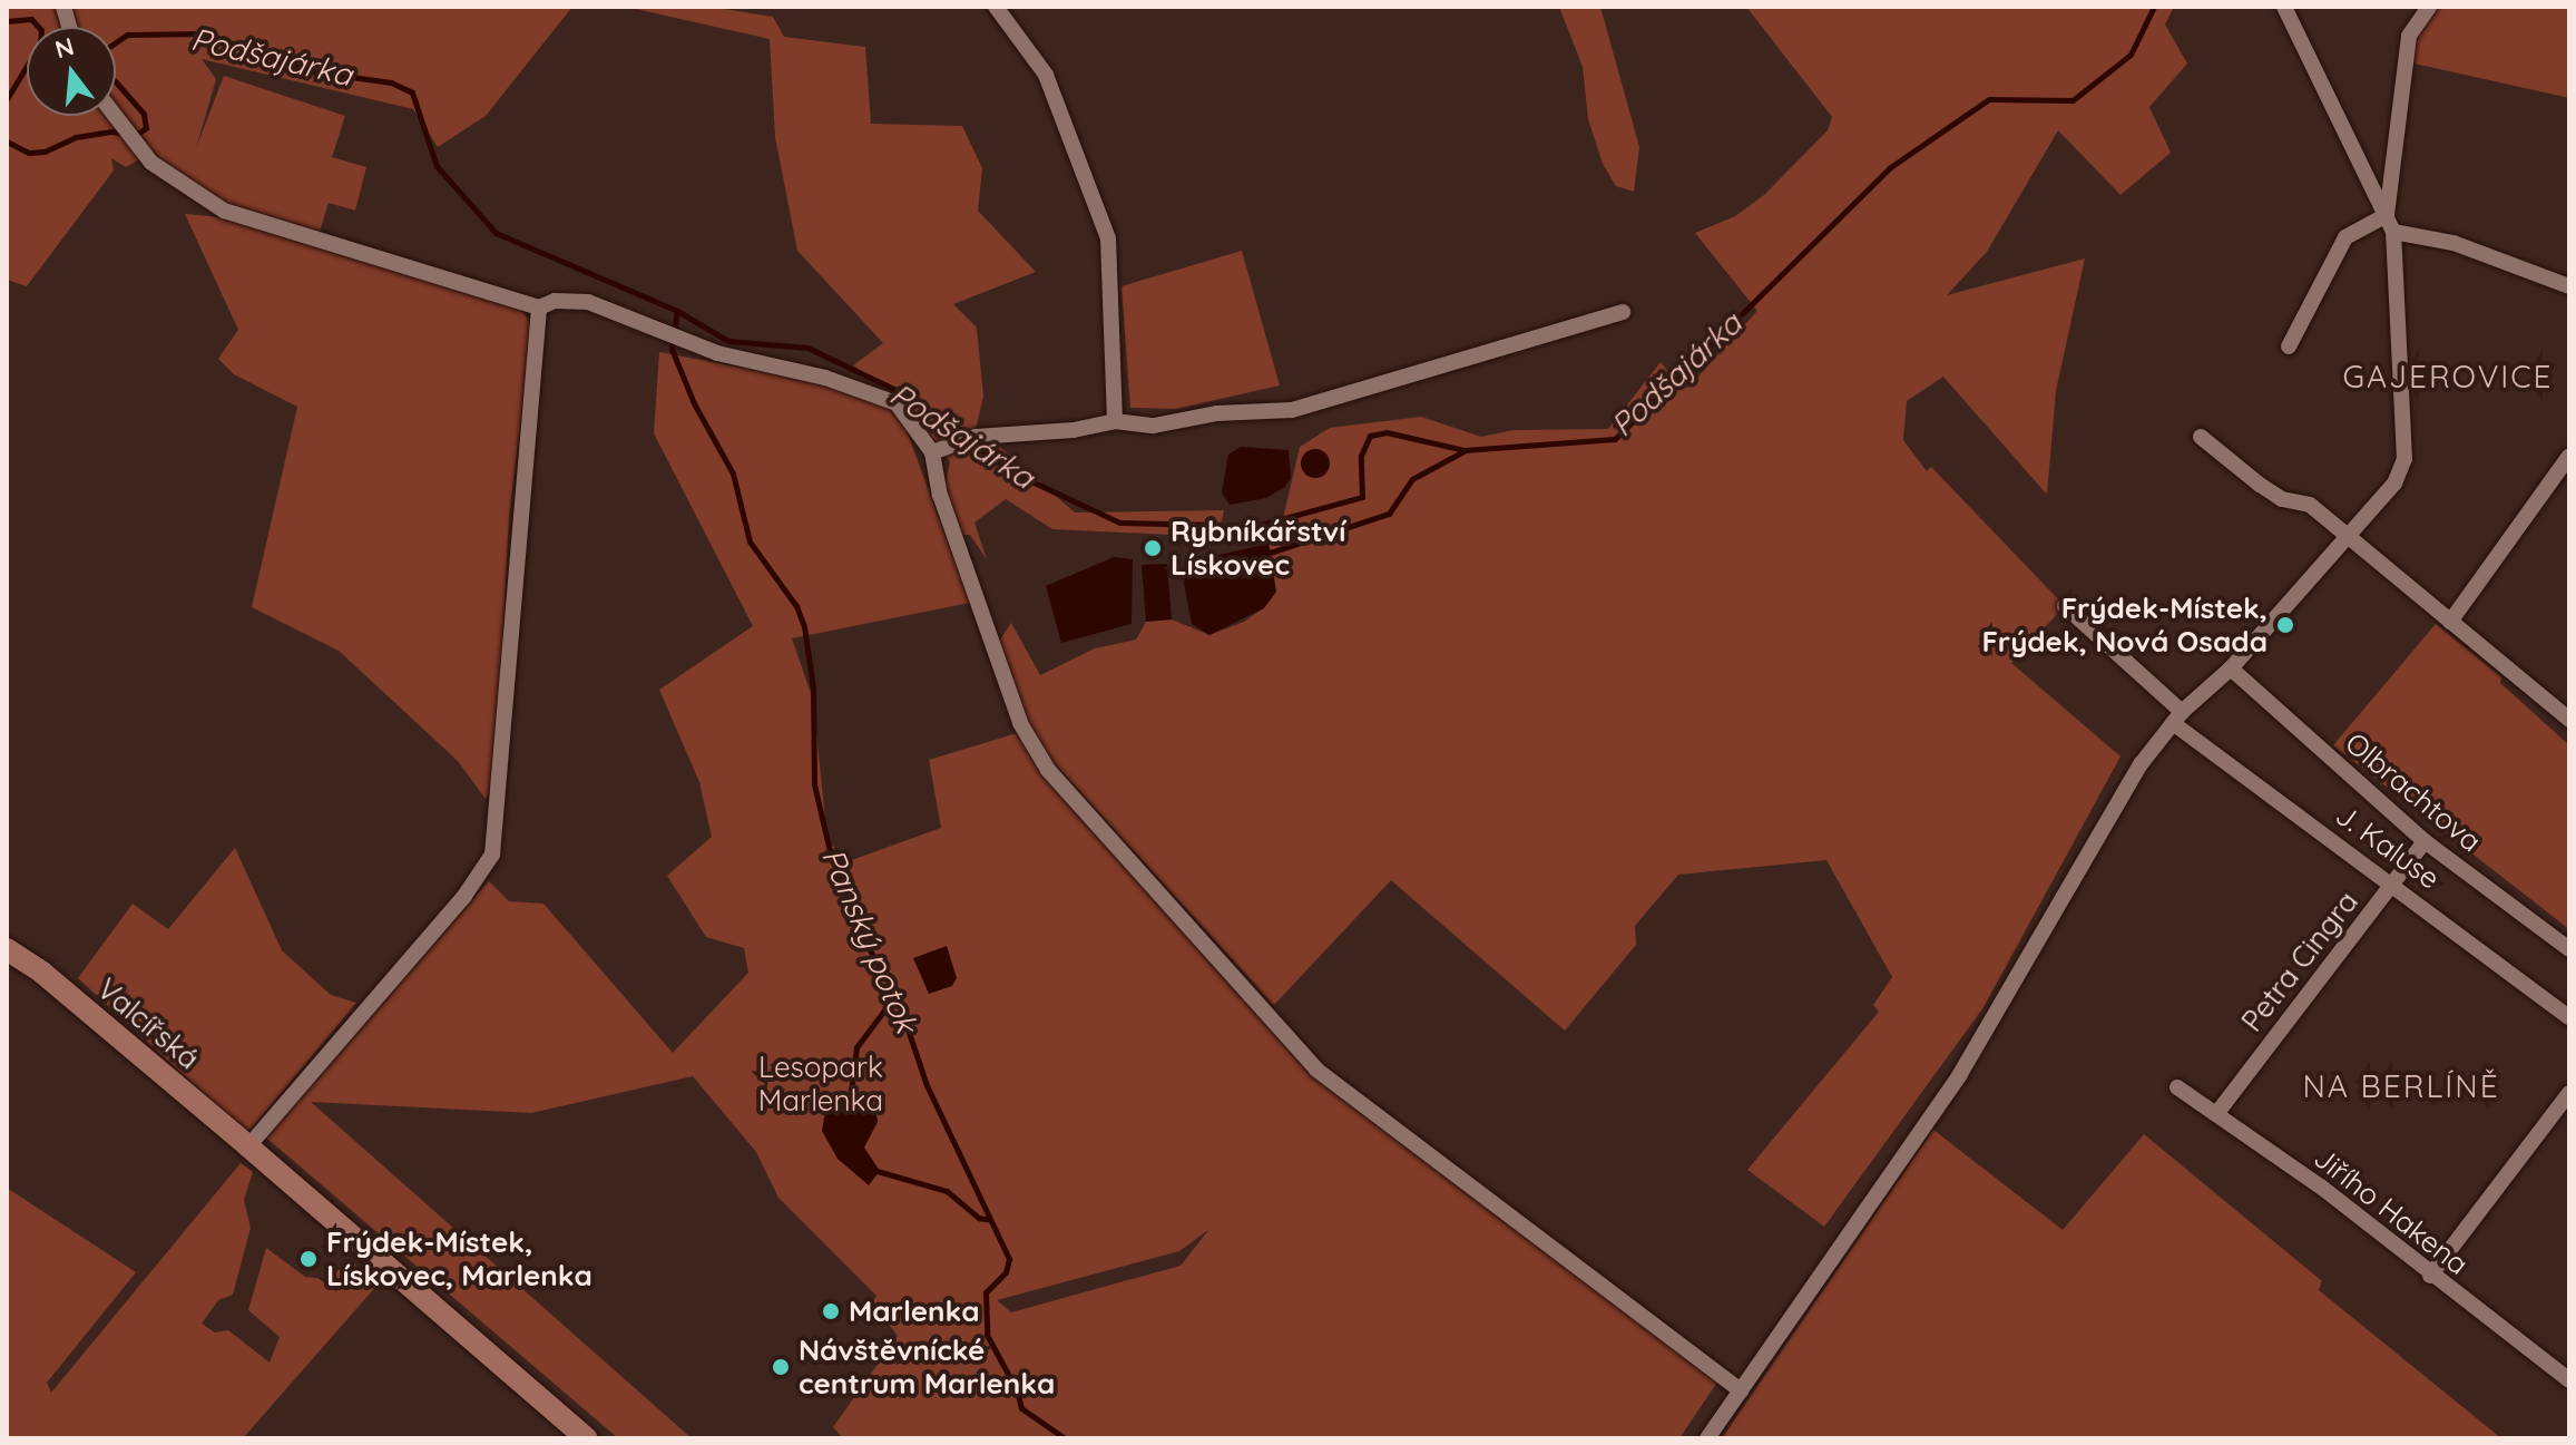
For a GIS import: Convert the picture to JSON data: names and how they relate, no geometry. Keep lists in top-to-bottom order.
{
  "streets": {
    "main road": ["Valcířská"],
    "street": [
      "Olbrachtova",
      "J. Kaluse",
      "Petra Cingra",
      "Jiřího Hakena"
    ]
  },
  "crossings": [
    ["Olbrachtova", "Petra Cingra"],
    ["J. Kaluse", "Petra Cingra"],
    ["Petra Cingra", "Jiřího Hakena"]
  ],
  "districts": ["GAJEROVICE", "NA BERLÍNĚ"],
  "water": ["Podšajárka", "Panský potok"],
  "parks": ["Lesopark Marlenka"],
  "places": [
    "Rybníkářství Lískovec",
    "Frýdek-Místek, Frýdek, Nová Osada",
    "Frýdek-Místek, Lískovec, Marlenka",
    "Marlenka",
    "Návštěvnícké centrum Marlenka"
  ],
  "north": "top"
}
